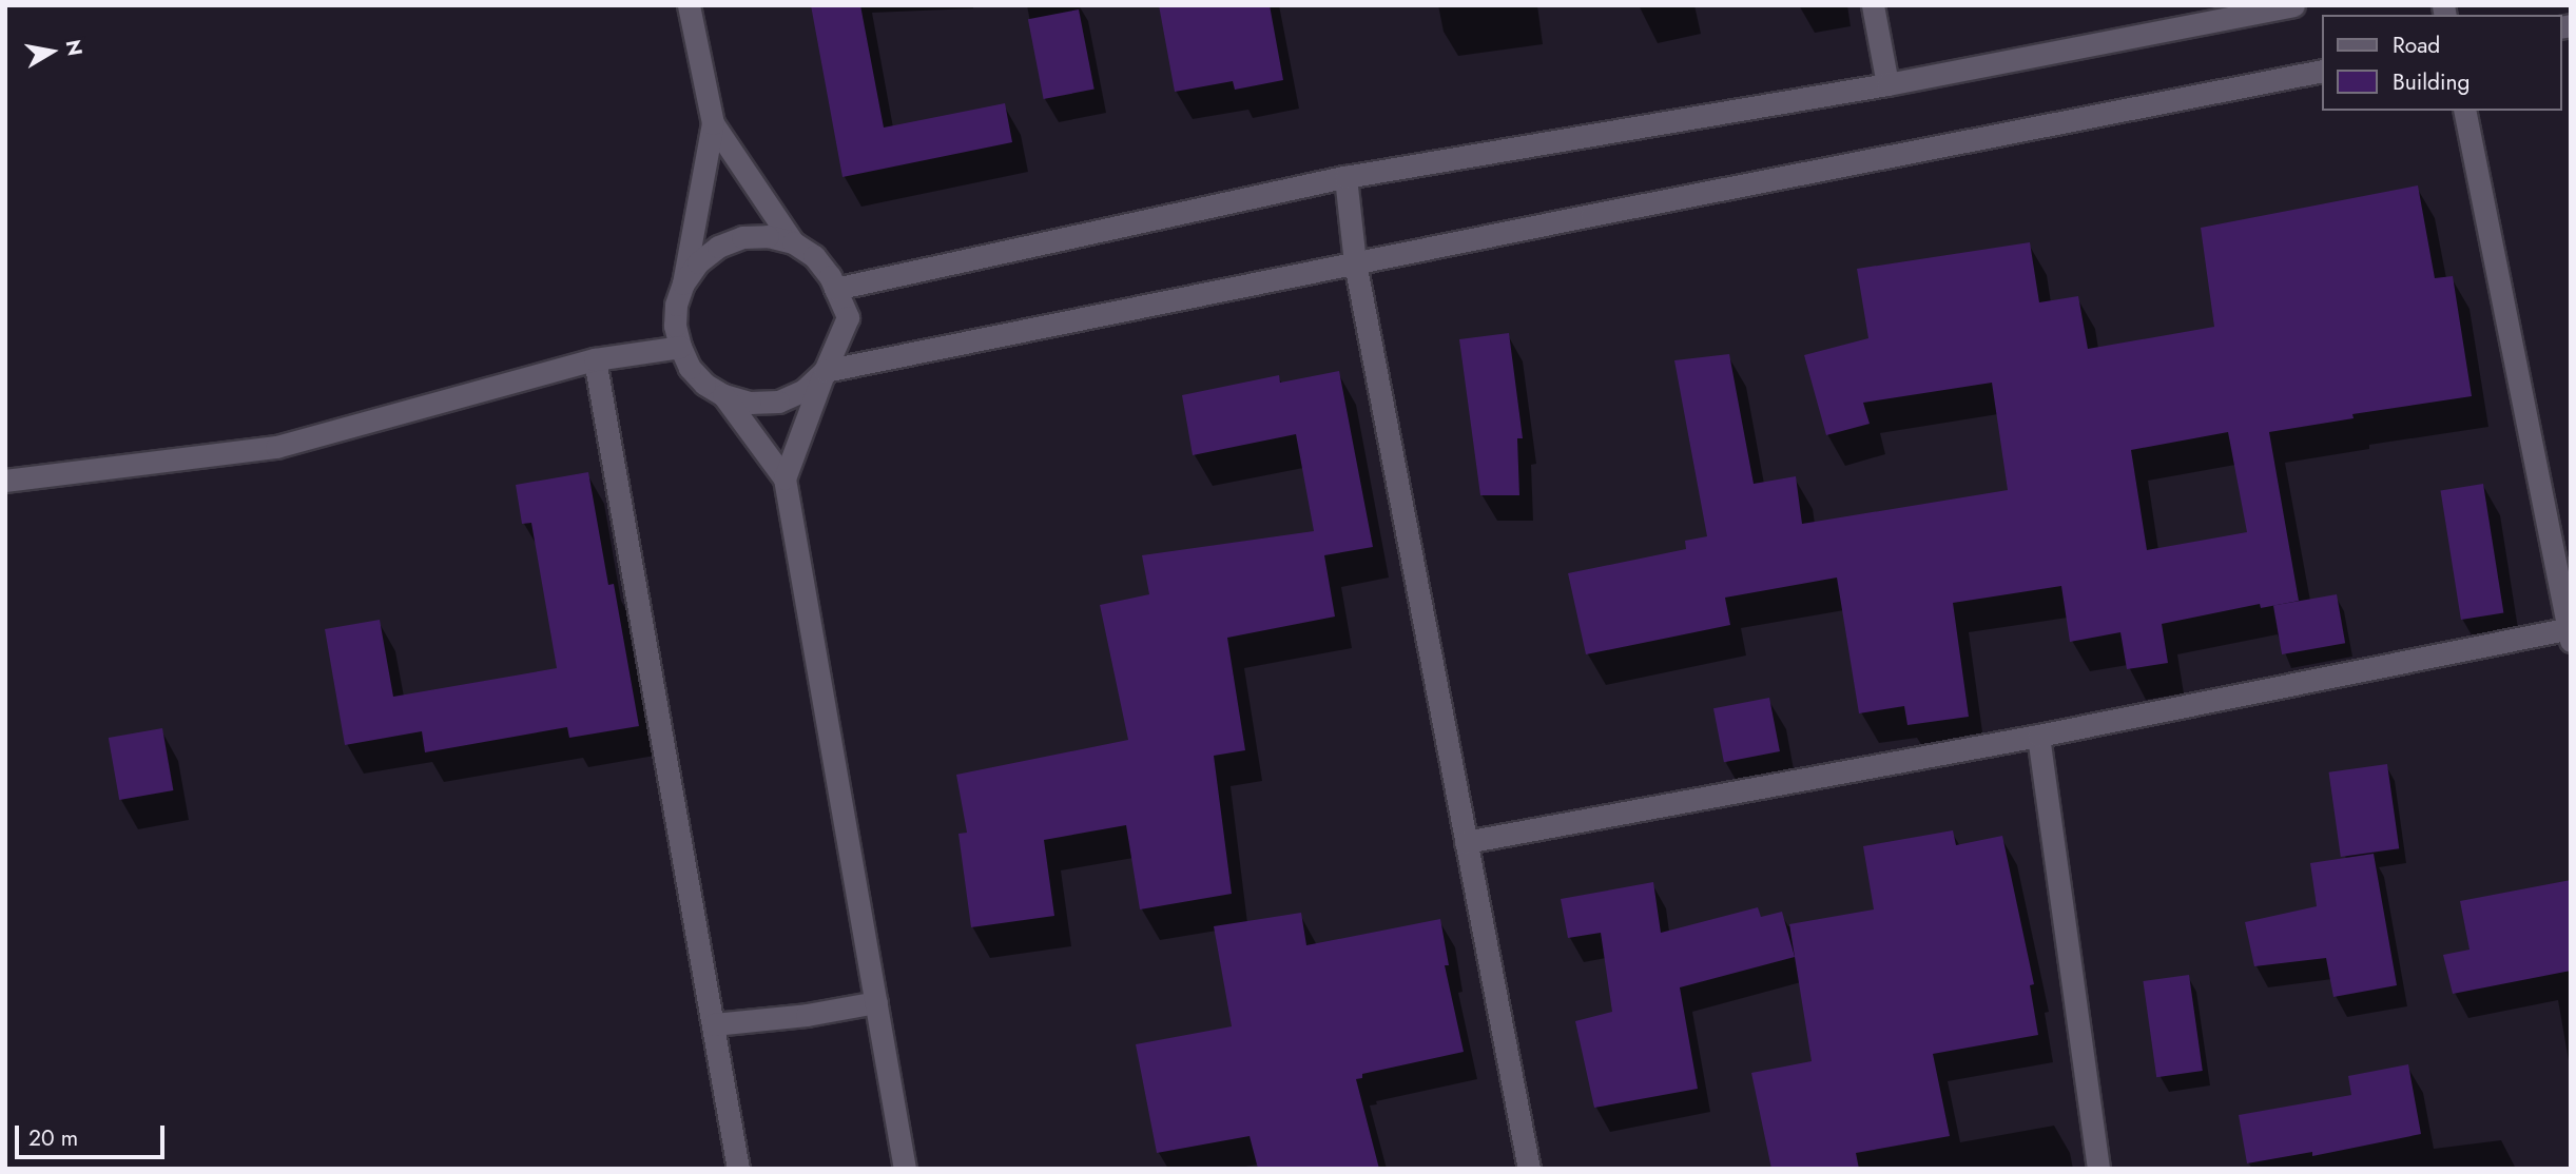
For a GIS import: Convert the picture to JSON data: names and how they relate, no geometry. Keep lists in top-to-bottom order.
{
  "legend": ["Road", "Building"],
  "scale_bar": "20 m",
  "north": "right"
}
